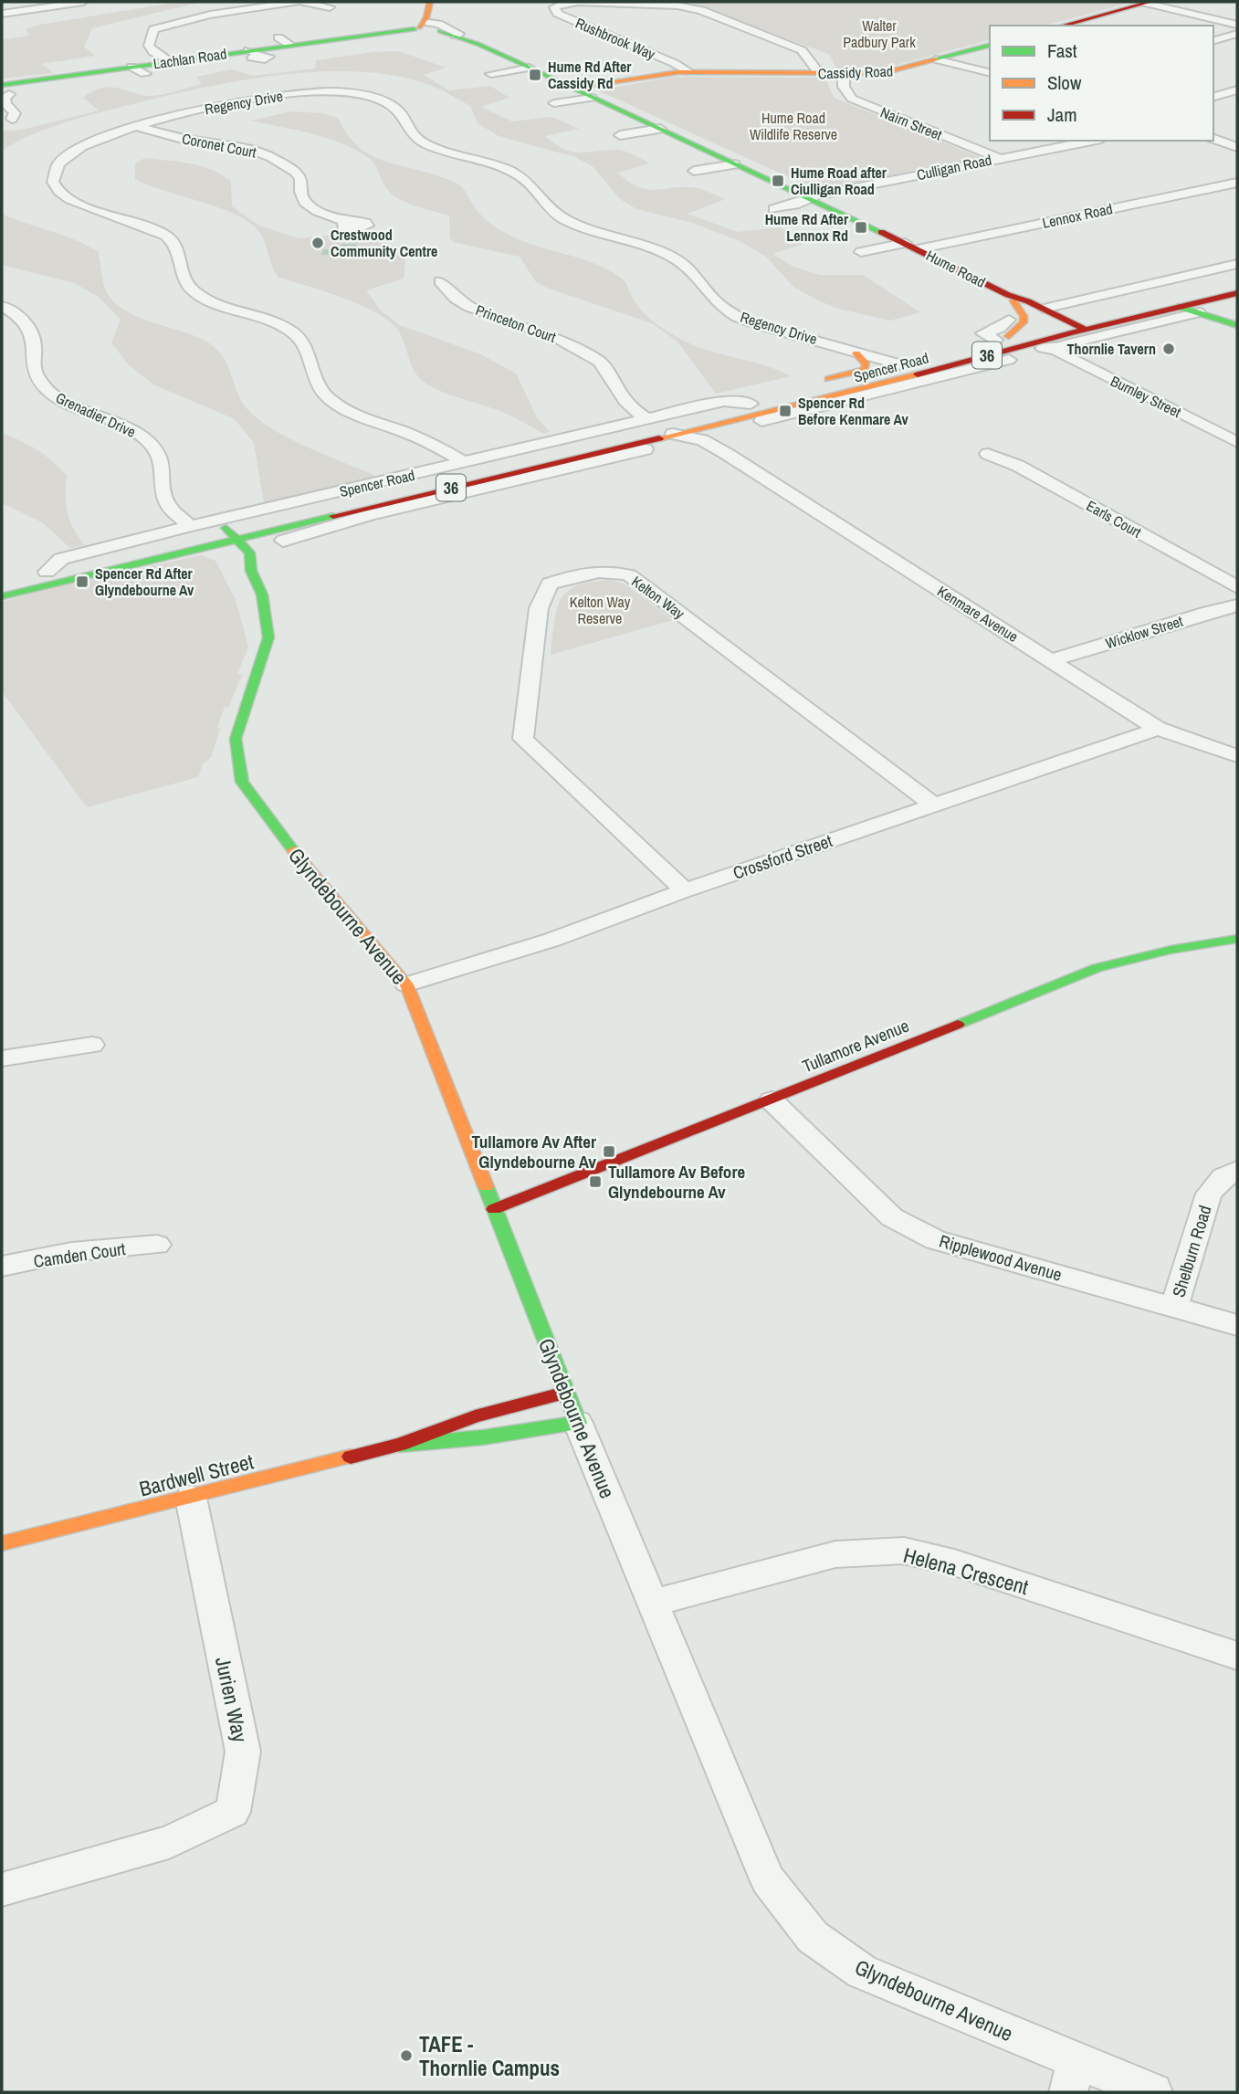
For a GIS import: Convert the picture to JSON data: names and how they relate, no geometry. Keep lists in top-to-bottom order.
{
  "streets": {
    "street": [
      "Rushbrook Way",
      "Lachlan Road",
      "Cassidy Road",
      "Regency Drive",
      "Nairn Street",
      "Coronet Court",
      "Culligan Road",
      "Lennox Road",
      "Hume Road",
      "Princeton Court",
      "36",
      "Spencer Road",
      "Burnley Street",
      "Grenadier Drive",
      "Earls Court",
      "Kelton Way",
      "Kenmare Avenue",
      "Wicklow Street",
      "Crossford Street",
      "Glyndebourne Avenue",
      "Tullamore Avenue",
      "Shelburn Road",
      "Camden Court",
      "Ripplewood Avenue",
      "Bardwell Street",
      "Helena Crescent",
      "Jurien Way"
    ]
  },
  "crossings": [
    ["Rushbrook Way", "Cassidy Road"],
    ["Lachlan Road", "Hume Road"],
    ["Cassidy Road", "Nairn Street"],
    ["Cassidy Road", "Hume Road"],
    ["Regency Drive", "Coronet Court"],
    ["Regency Drive", "Spencer Road"],
    ["Nairn Street", "Culligan Road"],
    ["Culligan Road", "Hume Road"],
    ["Lennox Road", "Hume Road"],
    ["Hume Road", "Spencer Road"],
    ["Princeton Court", "Spencer Road"],
    ["Spencer Road", "Burnley Street"],
    ["Spencer Road", "Grenadier Drive"],
    ["Spencer Road", "Kenmare Avenue"],
    ["Spencer Road", "Glyndebourne Avenue"],
    ["Kelton Way", "Crossford Street"],
    ["Kenmare Avenue", "Wicklow Street"],
    ["Kenmare Avenue", "Crossford Street"],
    ["Crossford Street", "Glyndebourne Avenue"],
    ["Glyndebourne Avenue", "Tullamore Avenue"],
    ["Glyndebourne Avenue", "Bardwell Street"],
    ["Glyndebourne Avenue", "Helena Crescent"],
    ["Tullamore Avenue", "Ripplewood Avenue"],
    ["Shelburn Road", "Ripplewood Avenue"],
    ["Bardwell Street", "Jurien Way"]
  ],
  "parks": ["Walter Padbury Park", "Hume Road Wildlife Reserve", "Kelton Way Reserve"],
  "places": {
    "transit": [
      "Hume Rd After Cassidy Rd",
      "Hume Road after Ciulligan Road",
      "Hume Rd After Lennox Rd",
      "Spencer Rd Before Kenmare Av",
      "Spencer Rd After Glyndebourne Av",
      "Tullamore Av After Glyndebourne Av",
      "Tullamore Av Before Glyndebourne Av"
    ],
    "other": ["Crestwood Community Centre", "Thornlie Tavern", "TAFE - Thornlie Campus"]
  },
  "legend": ["Fast", "Slow", "Jam"]
}
